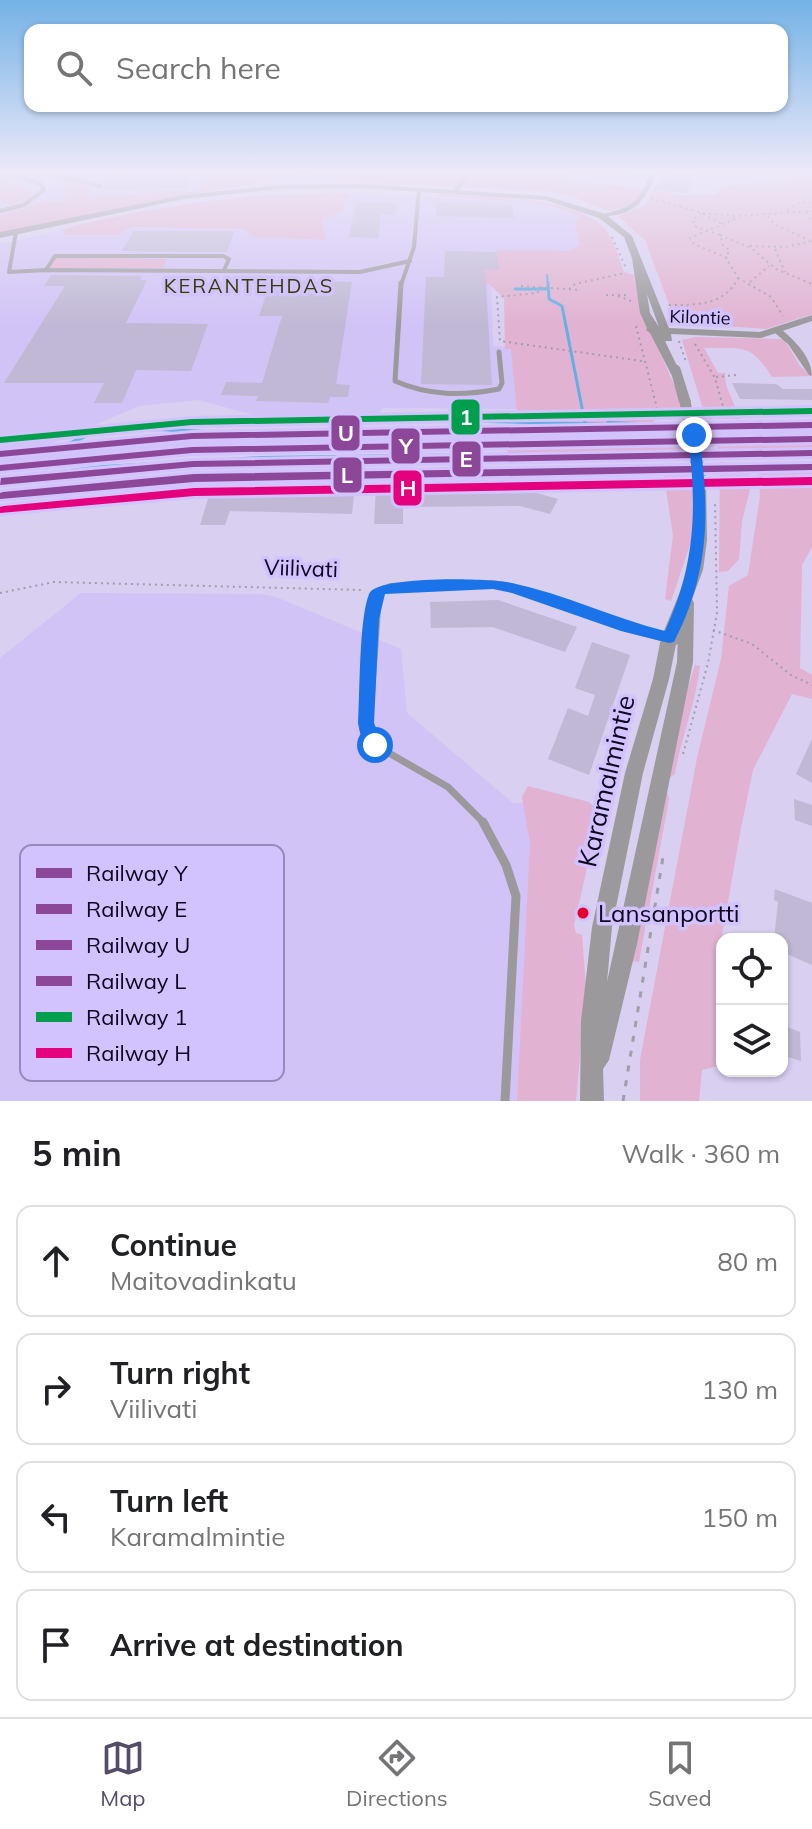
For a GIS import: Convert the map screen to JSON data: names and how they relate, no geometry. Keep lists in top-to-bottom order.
{
  "streets": {
    "street": ["Kilontie"],
    "path": ["Viilivati"]
  },
  "districts": ["KERANTEHDAS"],
  "places": ["Lansanportti"],
  "lines": [
    "rail line 1",
    "rail line U",
    "rail line Y",
    "rail line E",
    "rail line L",
    "rail line H"
  ],
  "legend": [
    "Railway Y",
    "Railway E",
    "Railway U",
    "Railway L",
    "Railway 1",
    "Railway H"
  ],
  "page": {
    "search": "Search here",
    "heading": ["5 min", "Walk · 360 m"],
    "list": [
      ["Continue", "Maitovadinkatu", "80 m"],
      ["Turn right", "Viilivati", "130 m"],
      ["Turn left", "Karamalmintie", "150 m"],
      "Arrive at destination"
    ],
    "nav": ["Map", "Directions", "Saved"]
  }
}
